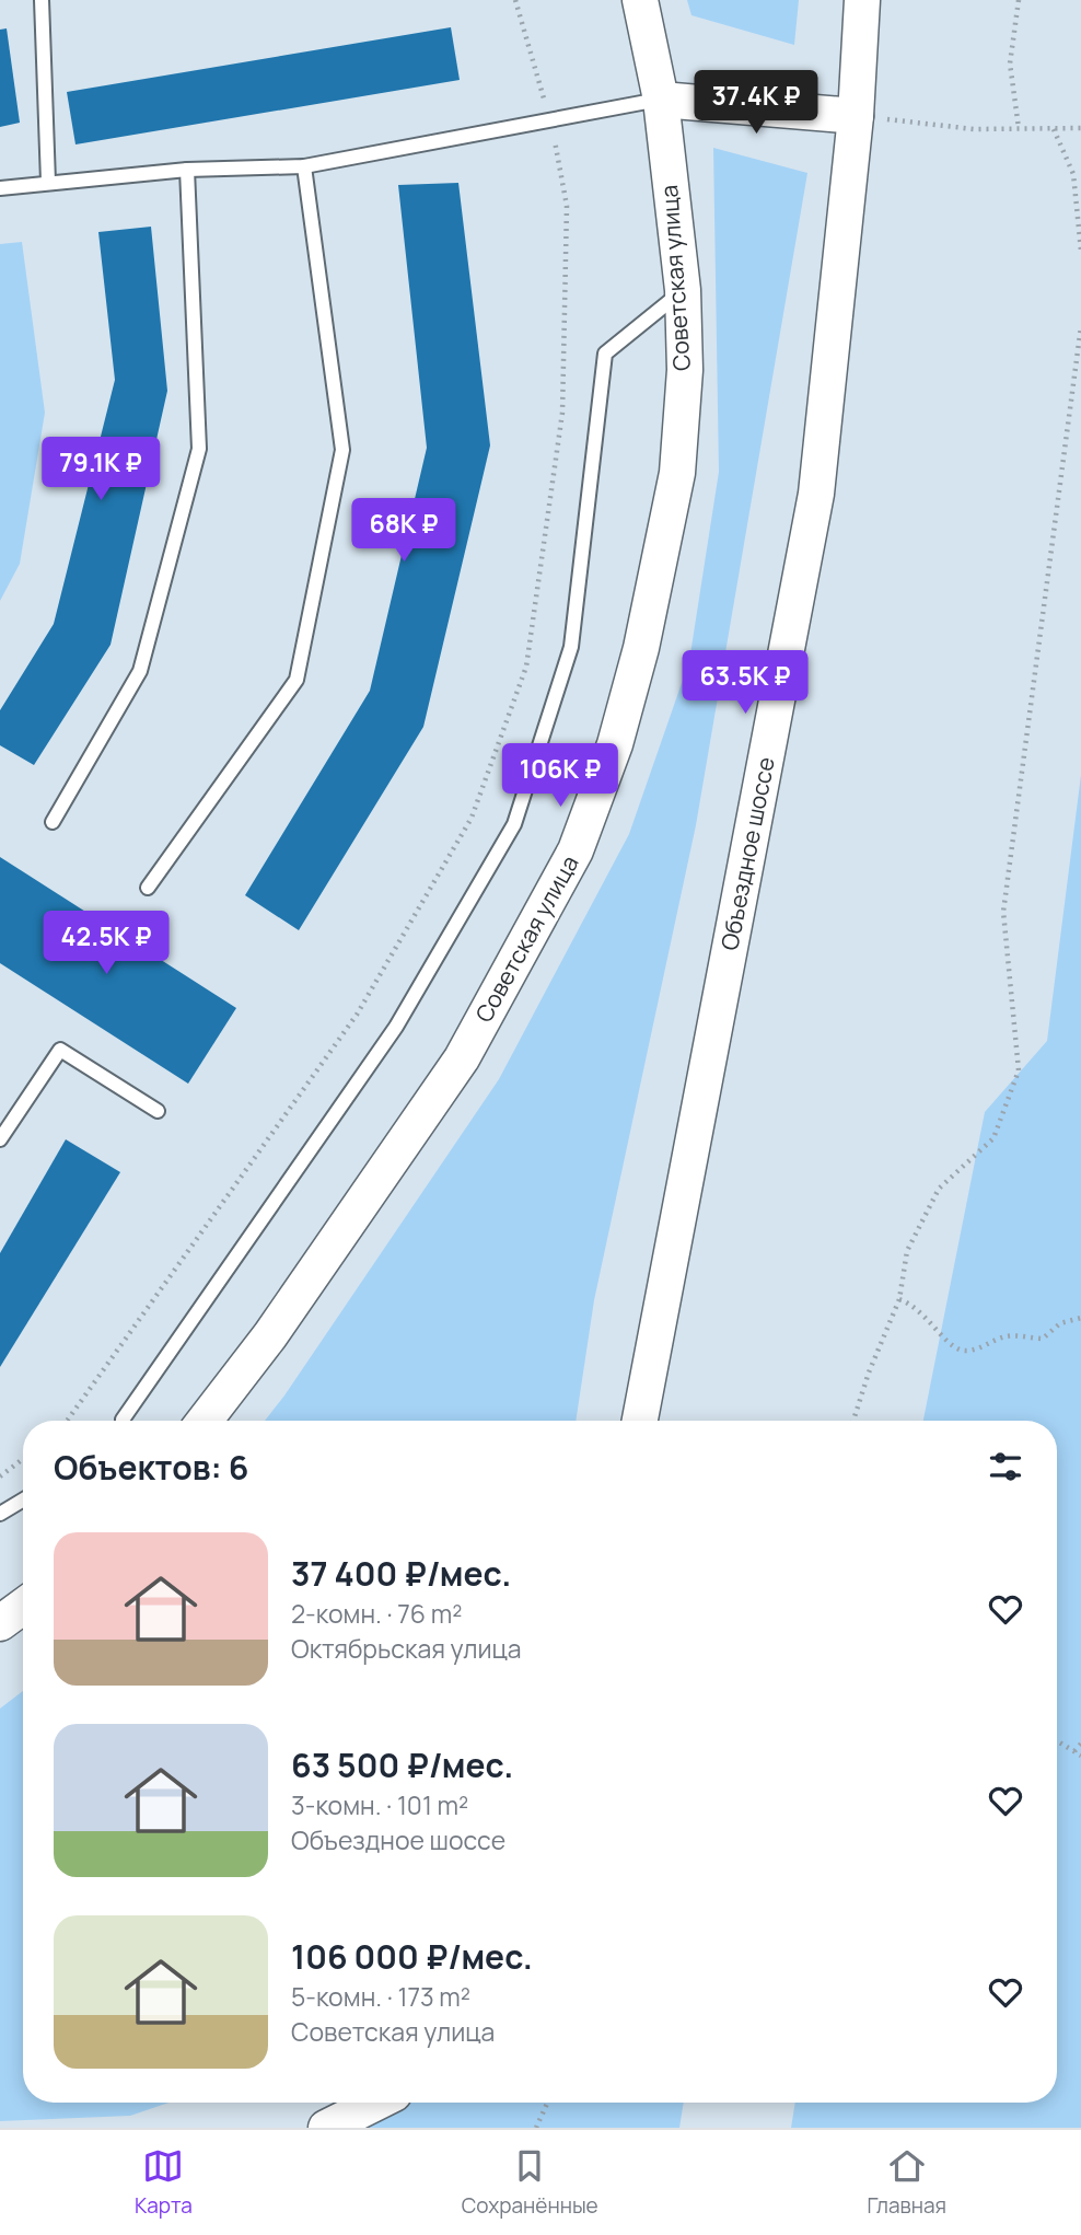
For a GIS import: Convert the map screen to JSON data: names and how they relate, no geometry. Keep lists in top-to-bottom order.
{
  "streets": {
    "street": ["Советская улица", "Объездное шоссе"]
  },
  "page": {
    "price": [
      "37.4K ₽",
      "79.1K ₽",
      "68K ₽",
      "63.5K ₽",
      "106K ₽",
      "42.5K ₽"
    ],
    "heading": "Объектов: 6",
    "list": [
      {
        "name": "37 400 ₽/мес.",
        "note": "2-комн. · 76 m² · Октябрьская улица"
      },
      {
        "name": "63 500 ₽/мес.",
        "note": "3-комн. · 101 m² · Объездное шоссе"
      },
      {
        "name": "106 000 ₽/мес.",
        "note": "5-комн. · 173 m² · Советская улица"
      }
    ],
    "tabs": ["Карта", "Сохранённые", "Главная"]
  }
}
